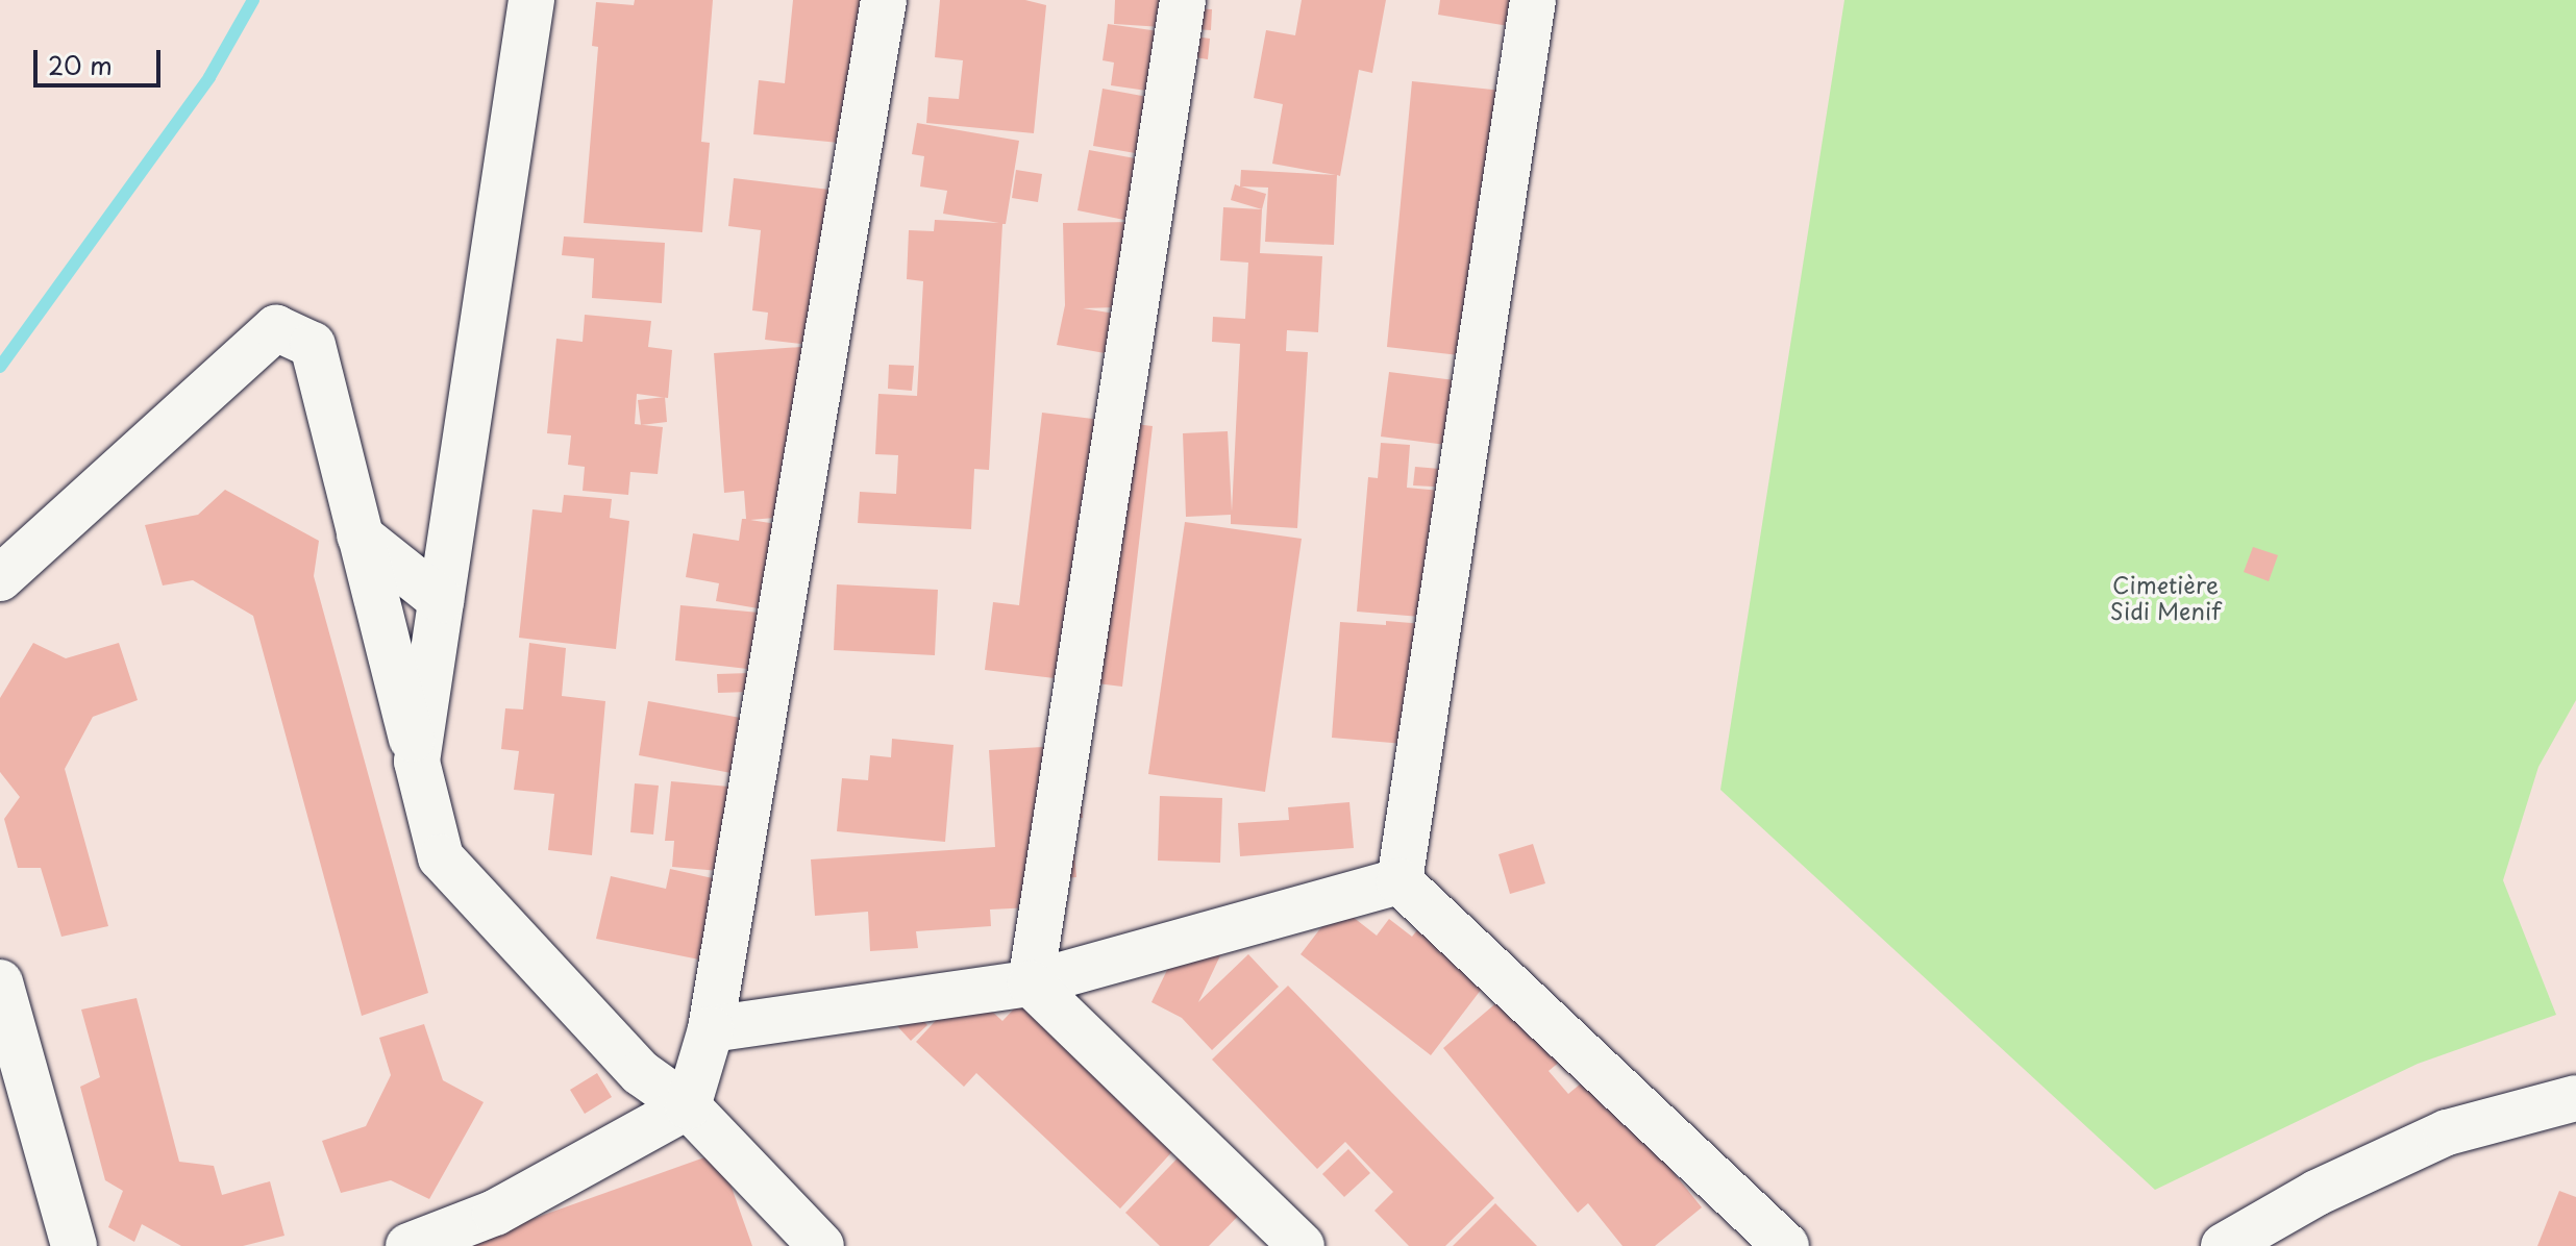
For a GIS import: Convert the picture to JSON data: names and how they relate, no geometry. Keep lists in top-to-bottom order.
{
  "parks": ["Cimetière Sidi Menif"],
  "scale_bar": "20 m"
}
